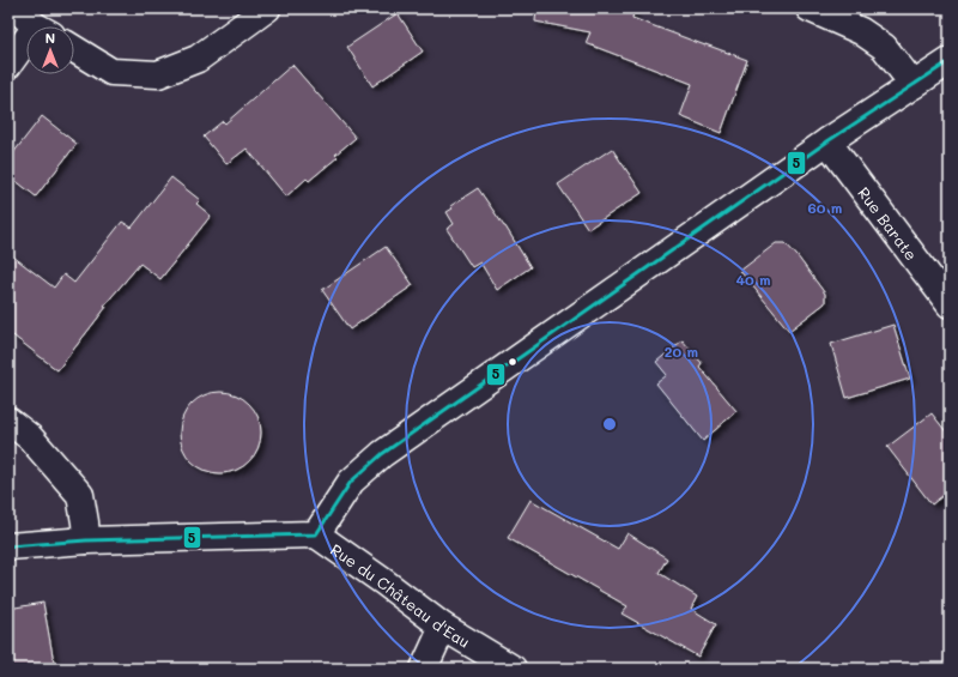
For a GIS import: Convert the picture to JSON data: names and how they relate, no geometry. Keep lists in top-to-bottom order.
{
  "streets": {
    "street": ["Rue Barate", "Rue du Château d'Eau"]
  },
  "lines": ["transit line 5"],
  "north": "top",
  "rings": ["60 m", "40 m", "20 m"]
}
